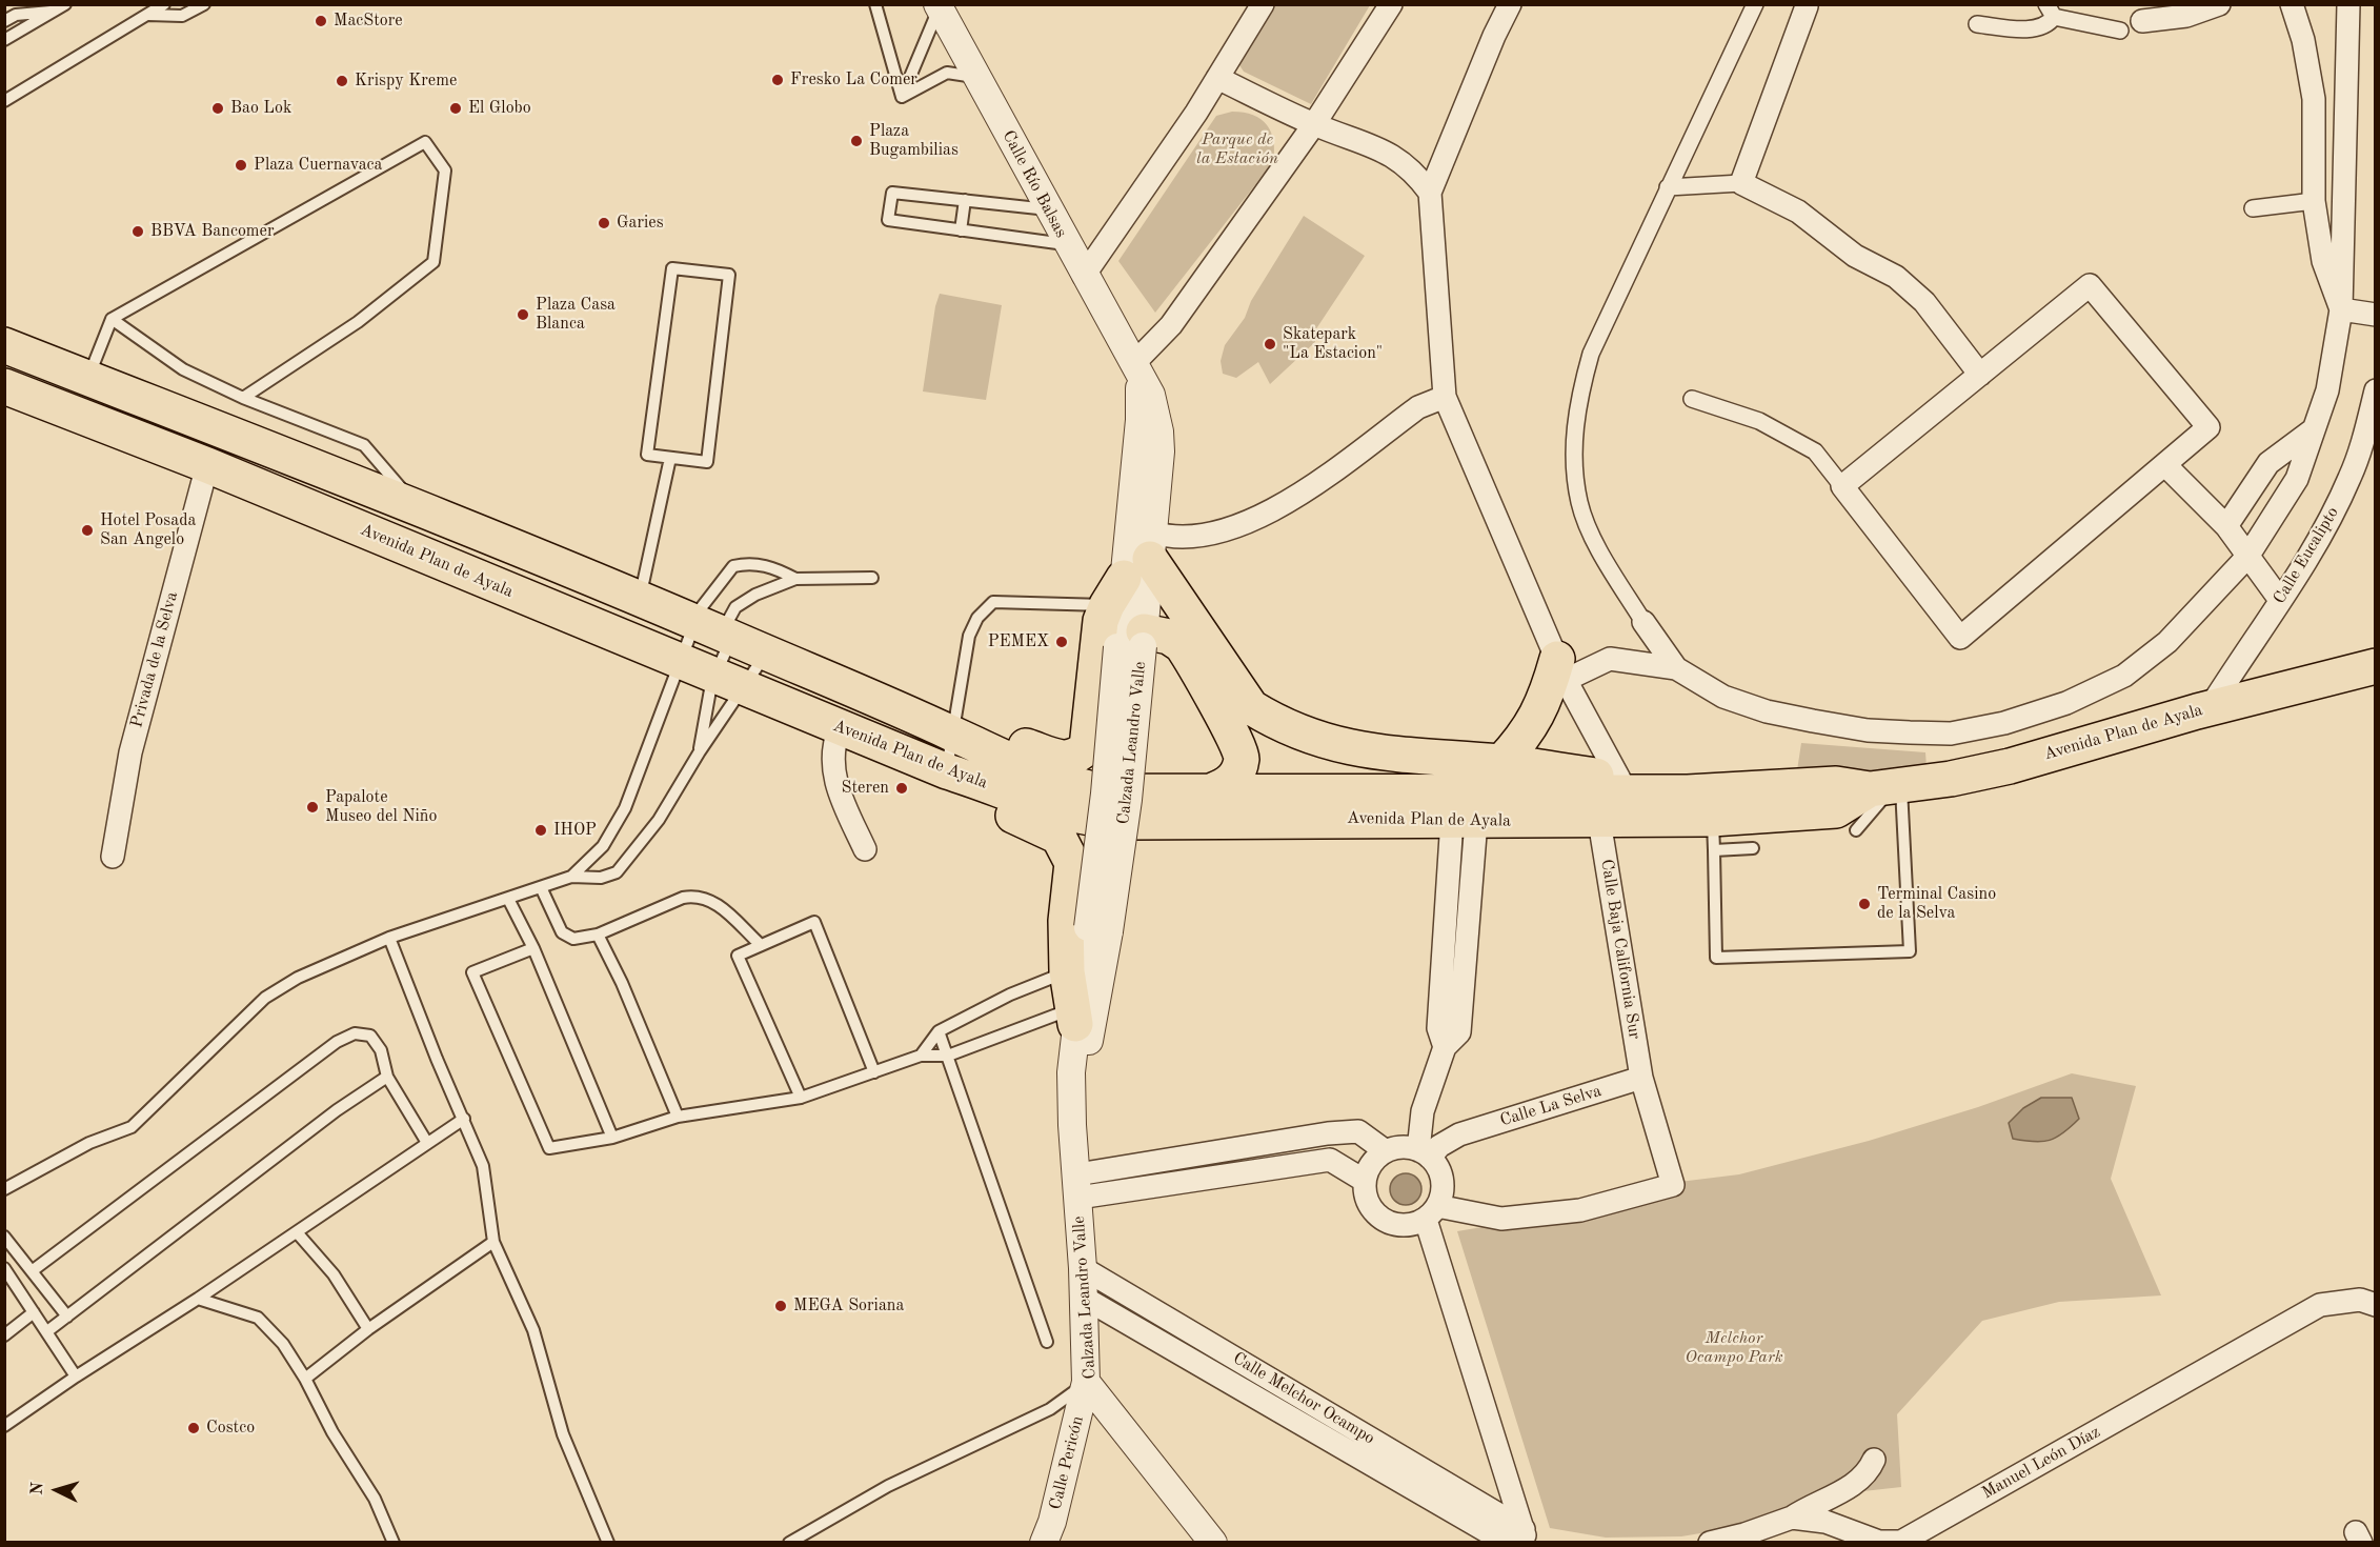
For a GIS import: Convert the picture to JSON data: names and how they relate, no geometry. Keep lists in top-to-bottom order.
{
  "streets": {
    "main road": ["Avenida Plan de Ayala"],
    "street": [
      "Calle Río Balsas",
      "Calle Eucalipto",
      "Privada de la Selva",
      "Calzada Leandro Valle",
      "Calle Baja California Sur",
      "Calle La Selva",
      "Calle Melchor Ocampo",
      "Calle Pericón",
      "Manuel León Díaz"
    ]
  },
  "crossings": [
    ["Calle Río Balsas", "Calzada Leandro Valle"],
    ["Calle Eucalipto", "Avenida Plan de Ayala"],
    ["Avenida Plan de Ayala", "Privada de la Selva"],
    ["Avenida Plan de Ayala", "Calzada Leandro Valle"],
    ["Avenida Plan de Ayala", "Calle Baja California Sur"],
    ["Calzada Leandro Valle", "Calle Melchor Ocampo"],
    ["Calzada Leandro Valle", "Calle Pericón"],
    ["Calle Baja California Sur", "Calle La Selva"]
  ],
  "parks": ["Parque de la Estación", "Melchor Ocampo Park"],
  "places": [
    "MacStore",
    "Fresko La Comer",
    "Krispy Kreme",
    "Bao Lok",
    "El Globo",
    "Plaza Bugambilias",
    "Plaza Cuernavaca",
    "Garies",
    "BBVA Bancomer",
    "Plaza Casa Blanca",
    "Skatepark \"La Estacion\"",
    "Hotel Posada San Angelo",
    "PEMEX",
    "Steren",
    "Papalote Museo del Niño",
    "IHOP",
    "Terminal Casino de la Selva",
    "MEGA Soriana",
    "Costco"
  ],
  "north": "left"
}
